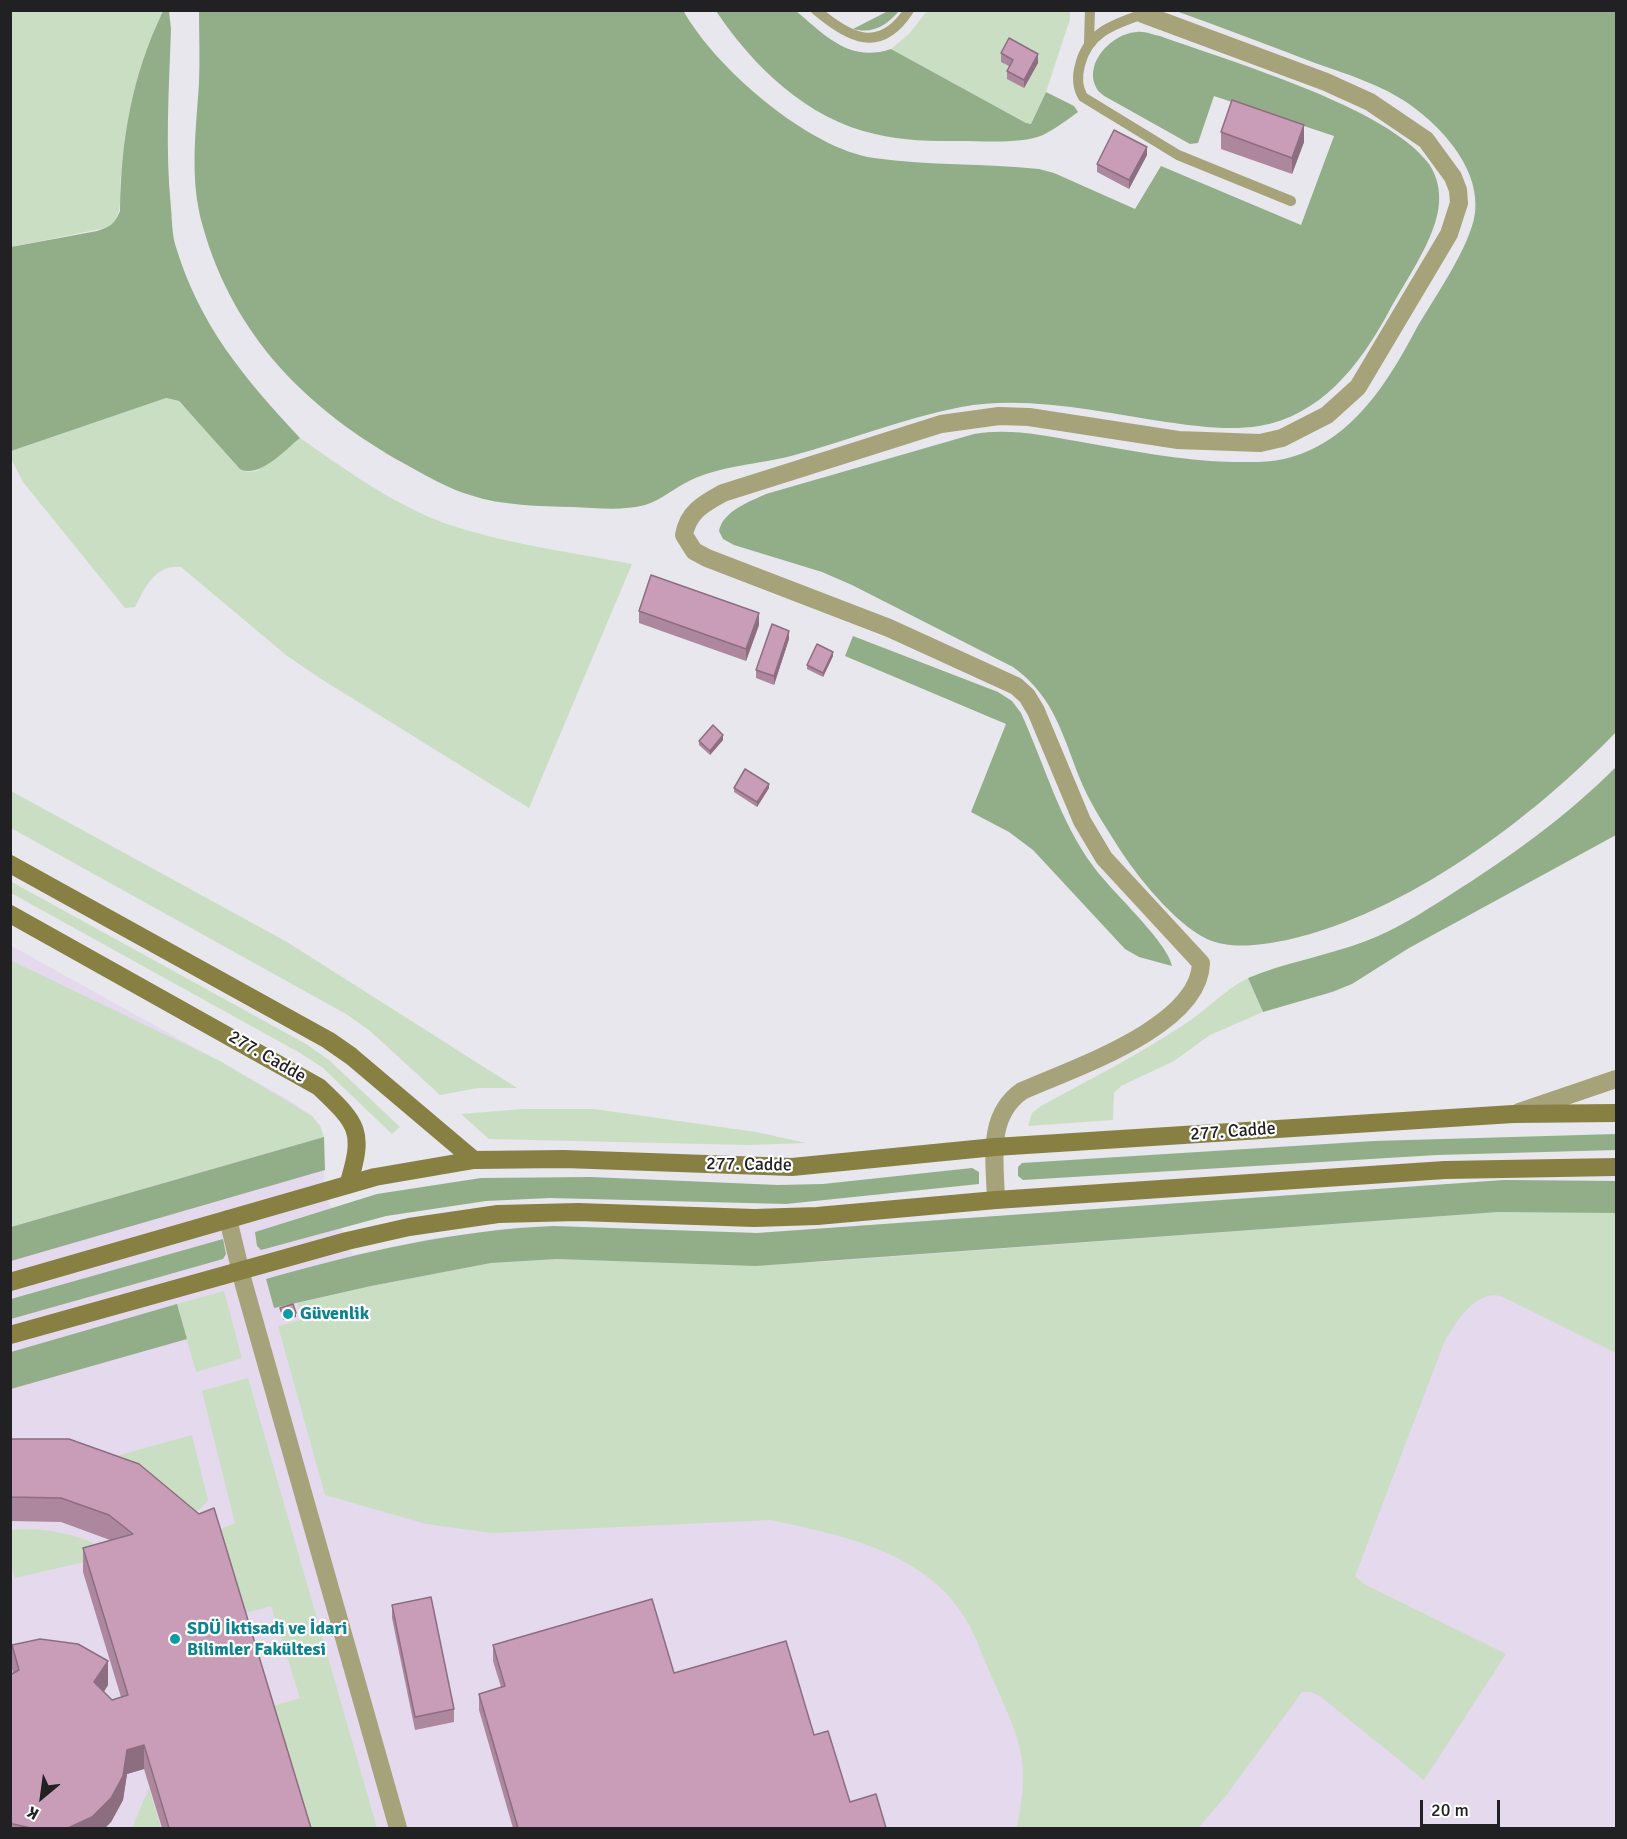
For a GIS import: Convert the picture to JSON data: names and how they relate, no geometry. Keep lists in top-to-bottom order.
{
  "streets": {
    "street": ["277. Cadde"]
  },
  "places": ["Güvenlik", "SDÜ İktisadi ve İdari Bilimler Fakültesi"],
  "scale_bar": "20 m",
  "north": "bottom left"
}
